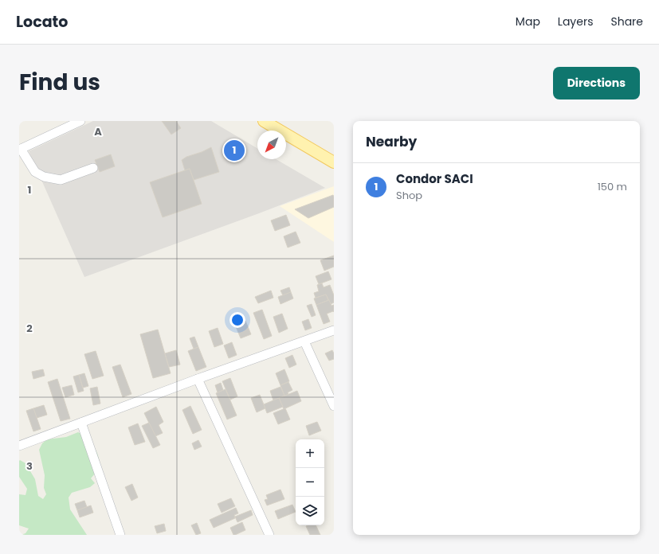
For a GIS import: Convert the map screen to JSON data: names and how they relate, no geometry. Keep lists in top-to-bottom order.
{
  "north": "bottom left",
  "page": {
    "header": "Locato",
    "nav": ["Map", "Layers", "Share"],
    "title": "Find us",
    "buttons": "Directions",
    "heading": "Nearby",
    "pins": "1",
    "list": [
      {
        "mark": "1",
        "name": "Condor SACI",
        "note": "Shop",
        "value": "150 m"
      }
    ],
    "map_buttons": ["+", "−"]
  },
  "grid": {
    "columns": ["A"],
    "rows": ["1", "2", "3"]
  }
}
